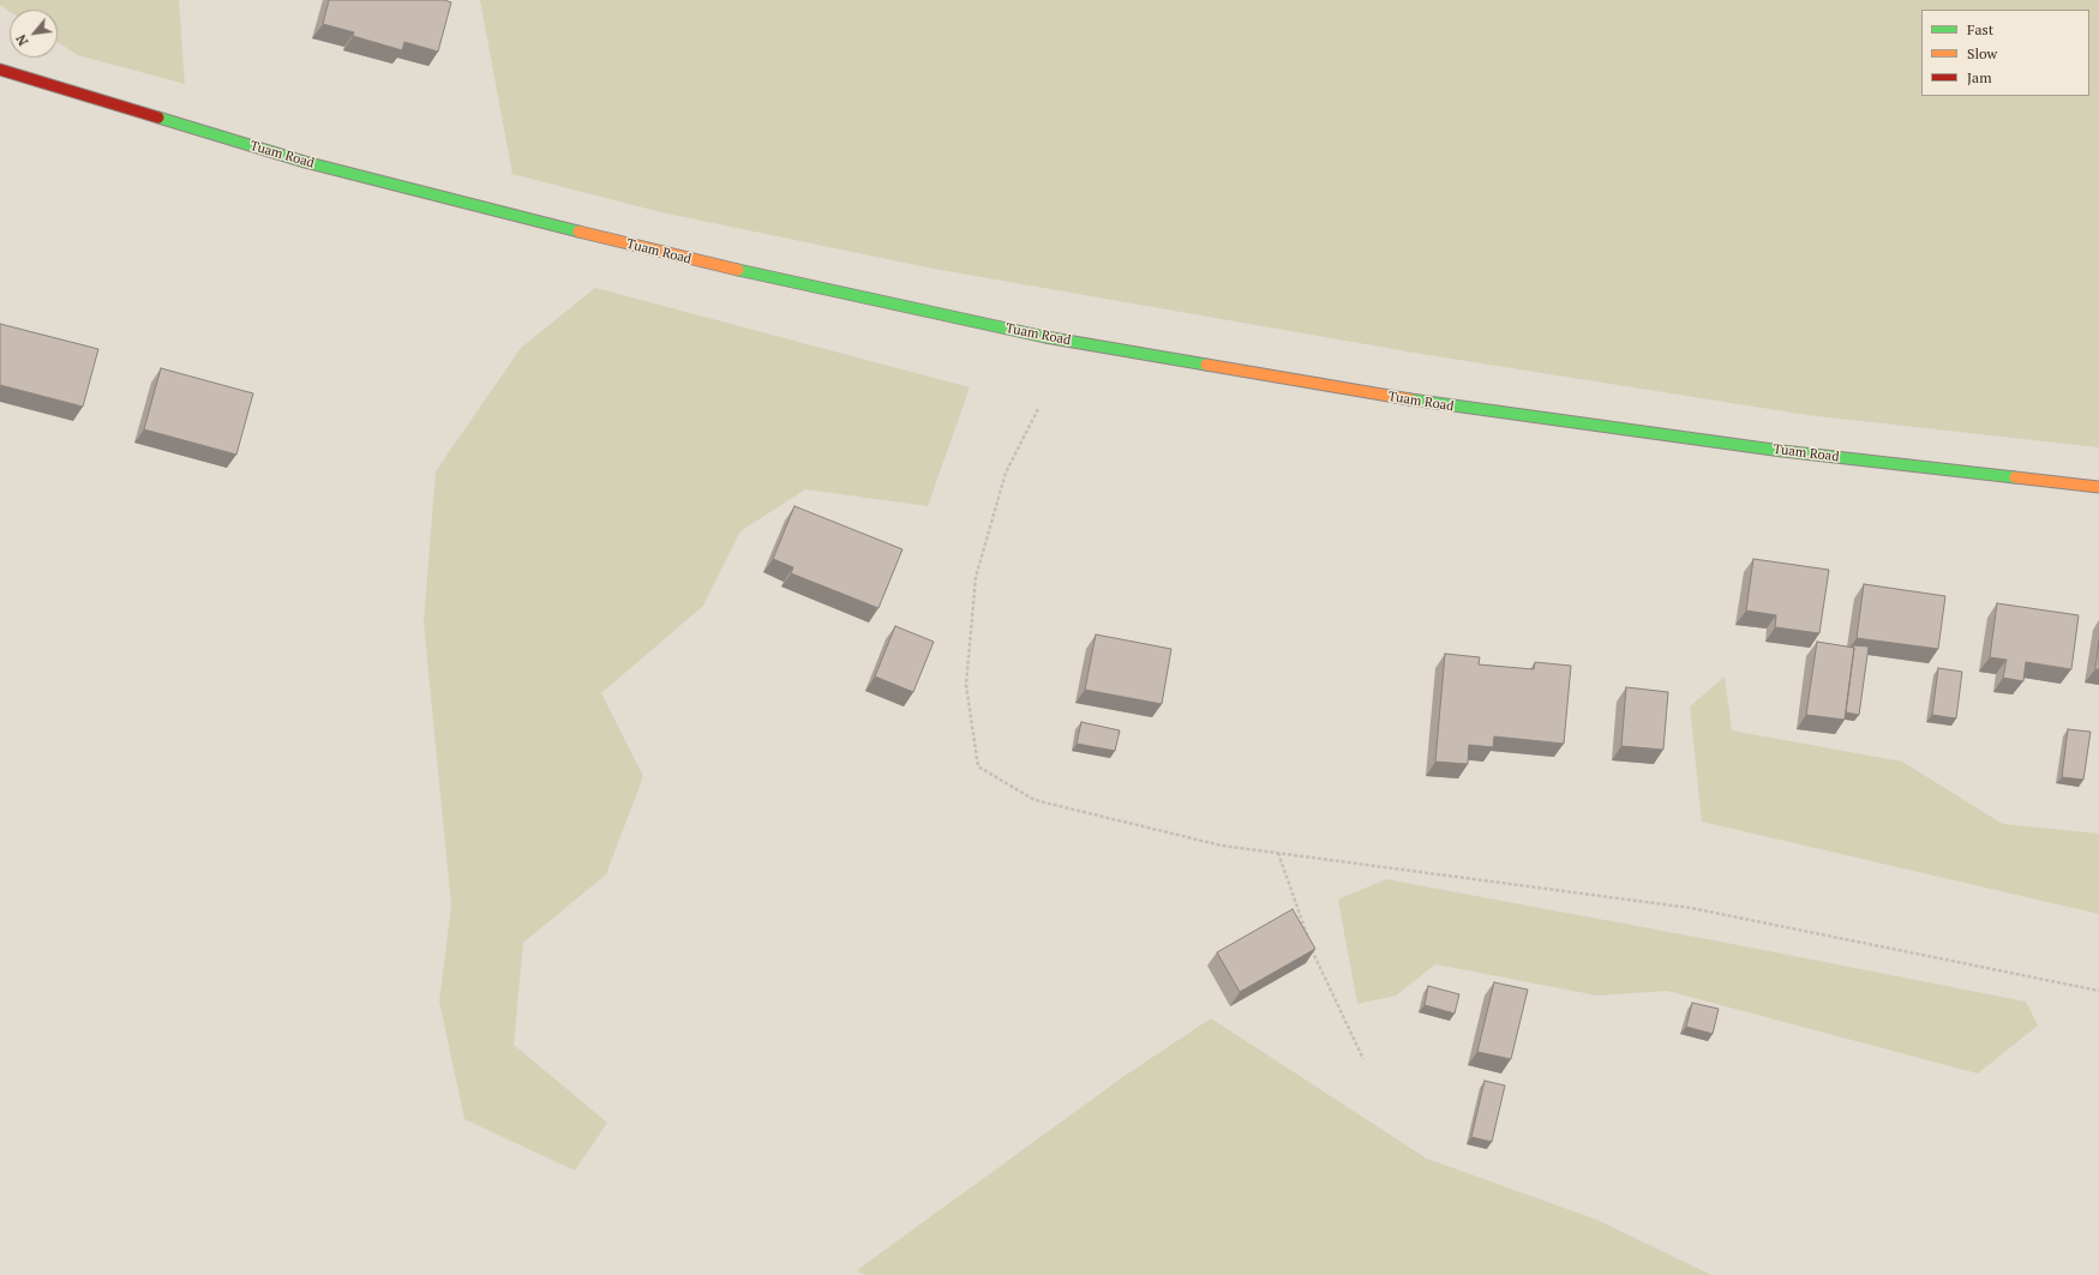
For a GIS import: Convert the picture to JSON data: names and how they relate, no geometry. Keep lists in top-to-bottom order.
{
  "streets": {
    "main road": ["Tuam Road"]
  },
  "legend": ["Fast", "Slow", "Jam"],
  "north": "bottom left"
}
